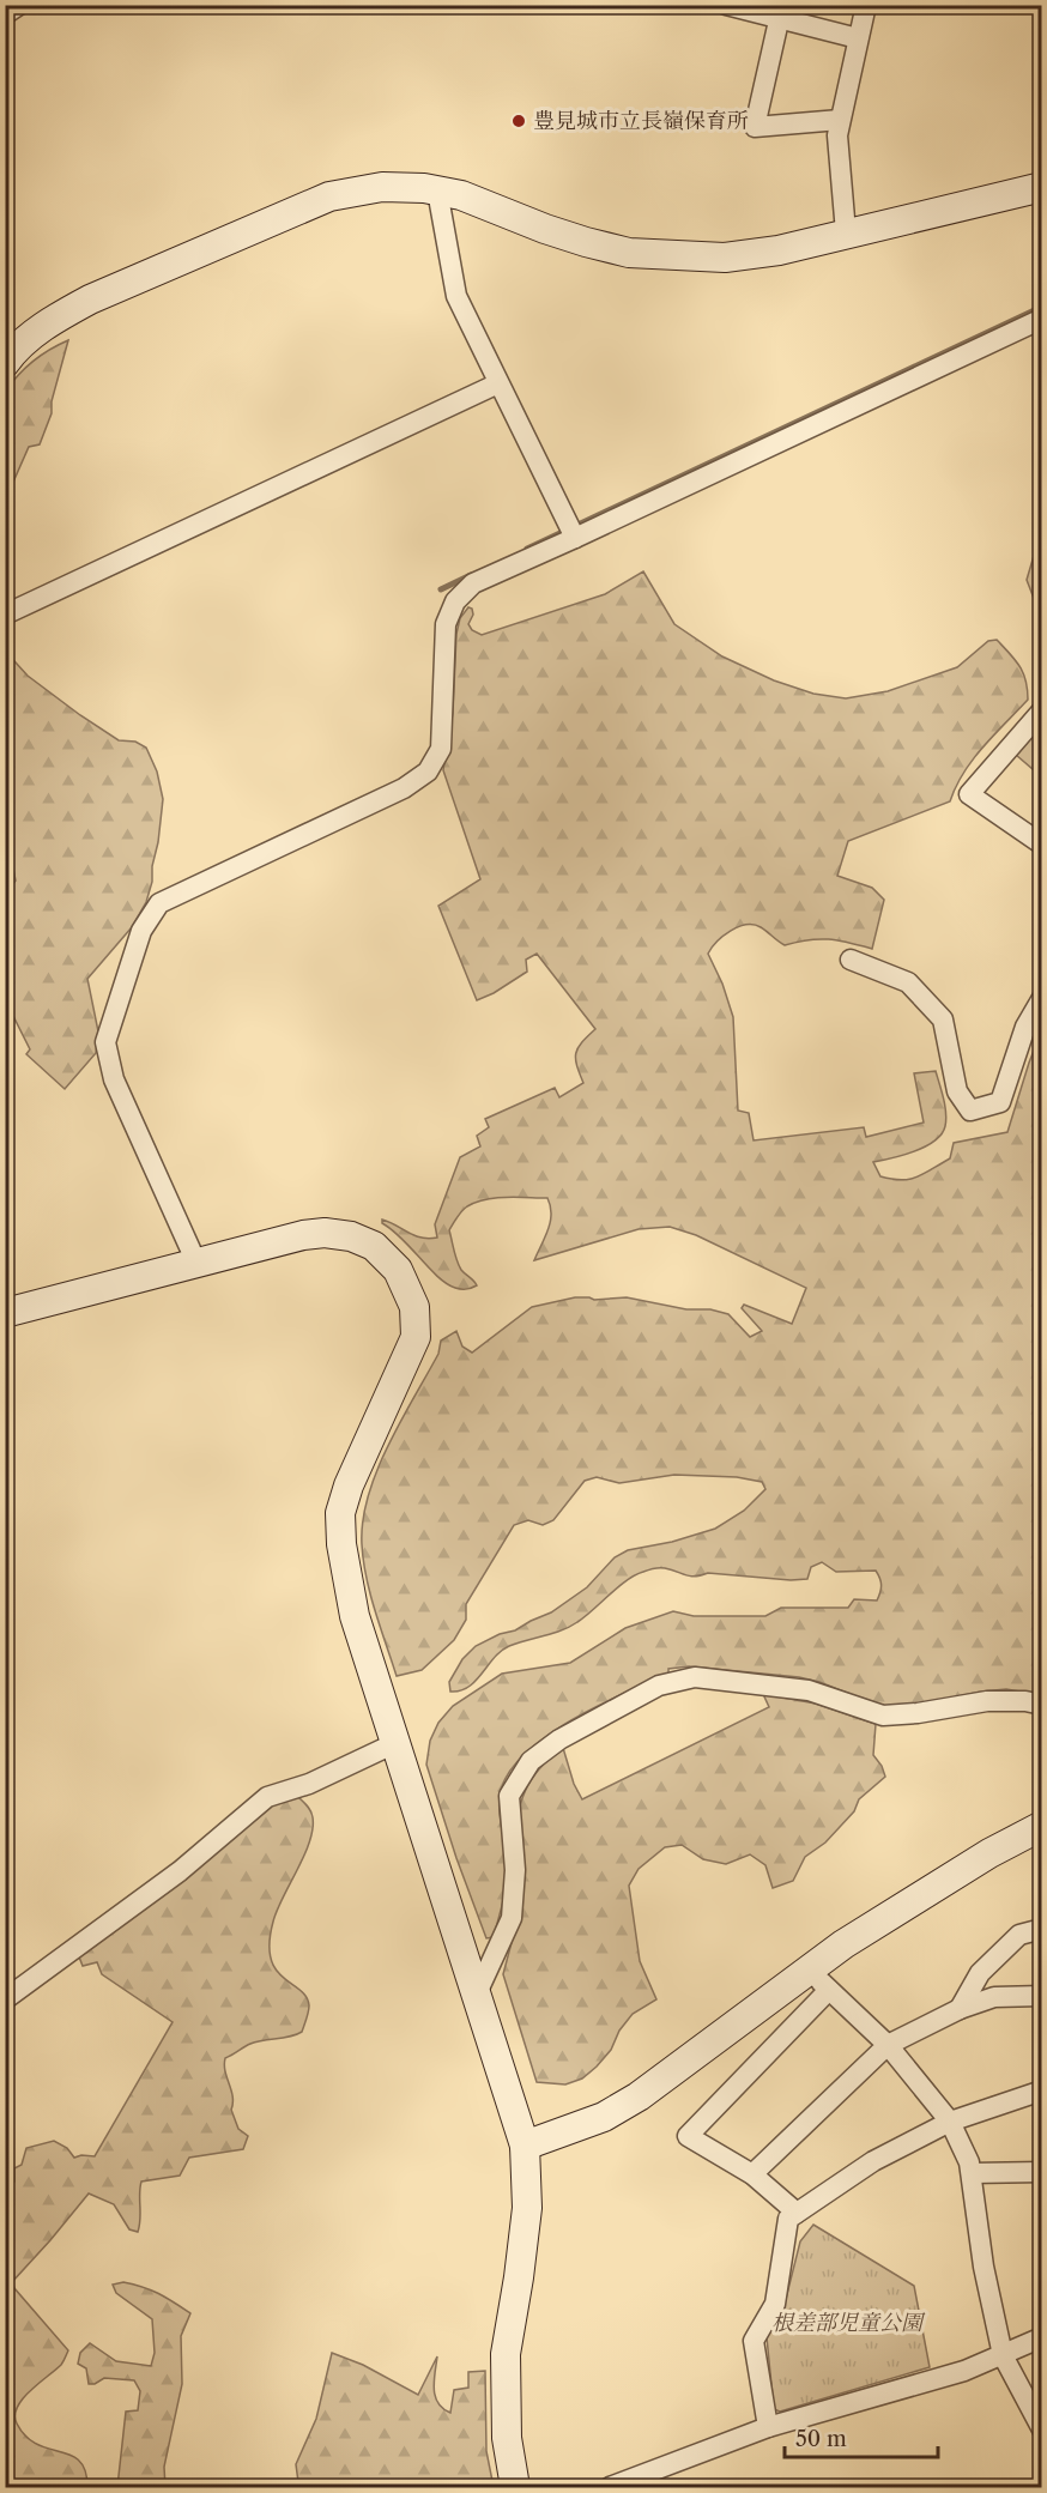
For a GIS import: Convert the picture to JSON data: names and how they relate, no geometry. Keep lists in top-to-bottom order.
{
  "parks": ["根差部児童公園"],
  "places": ["豊見城市立長嶺保育所"],
  "scale_bar": "50 m"
}
